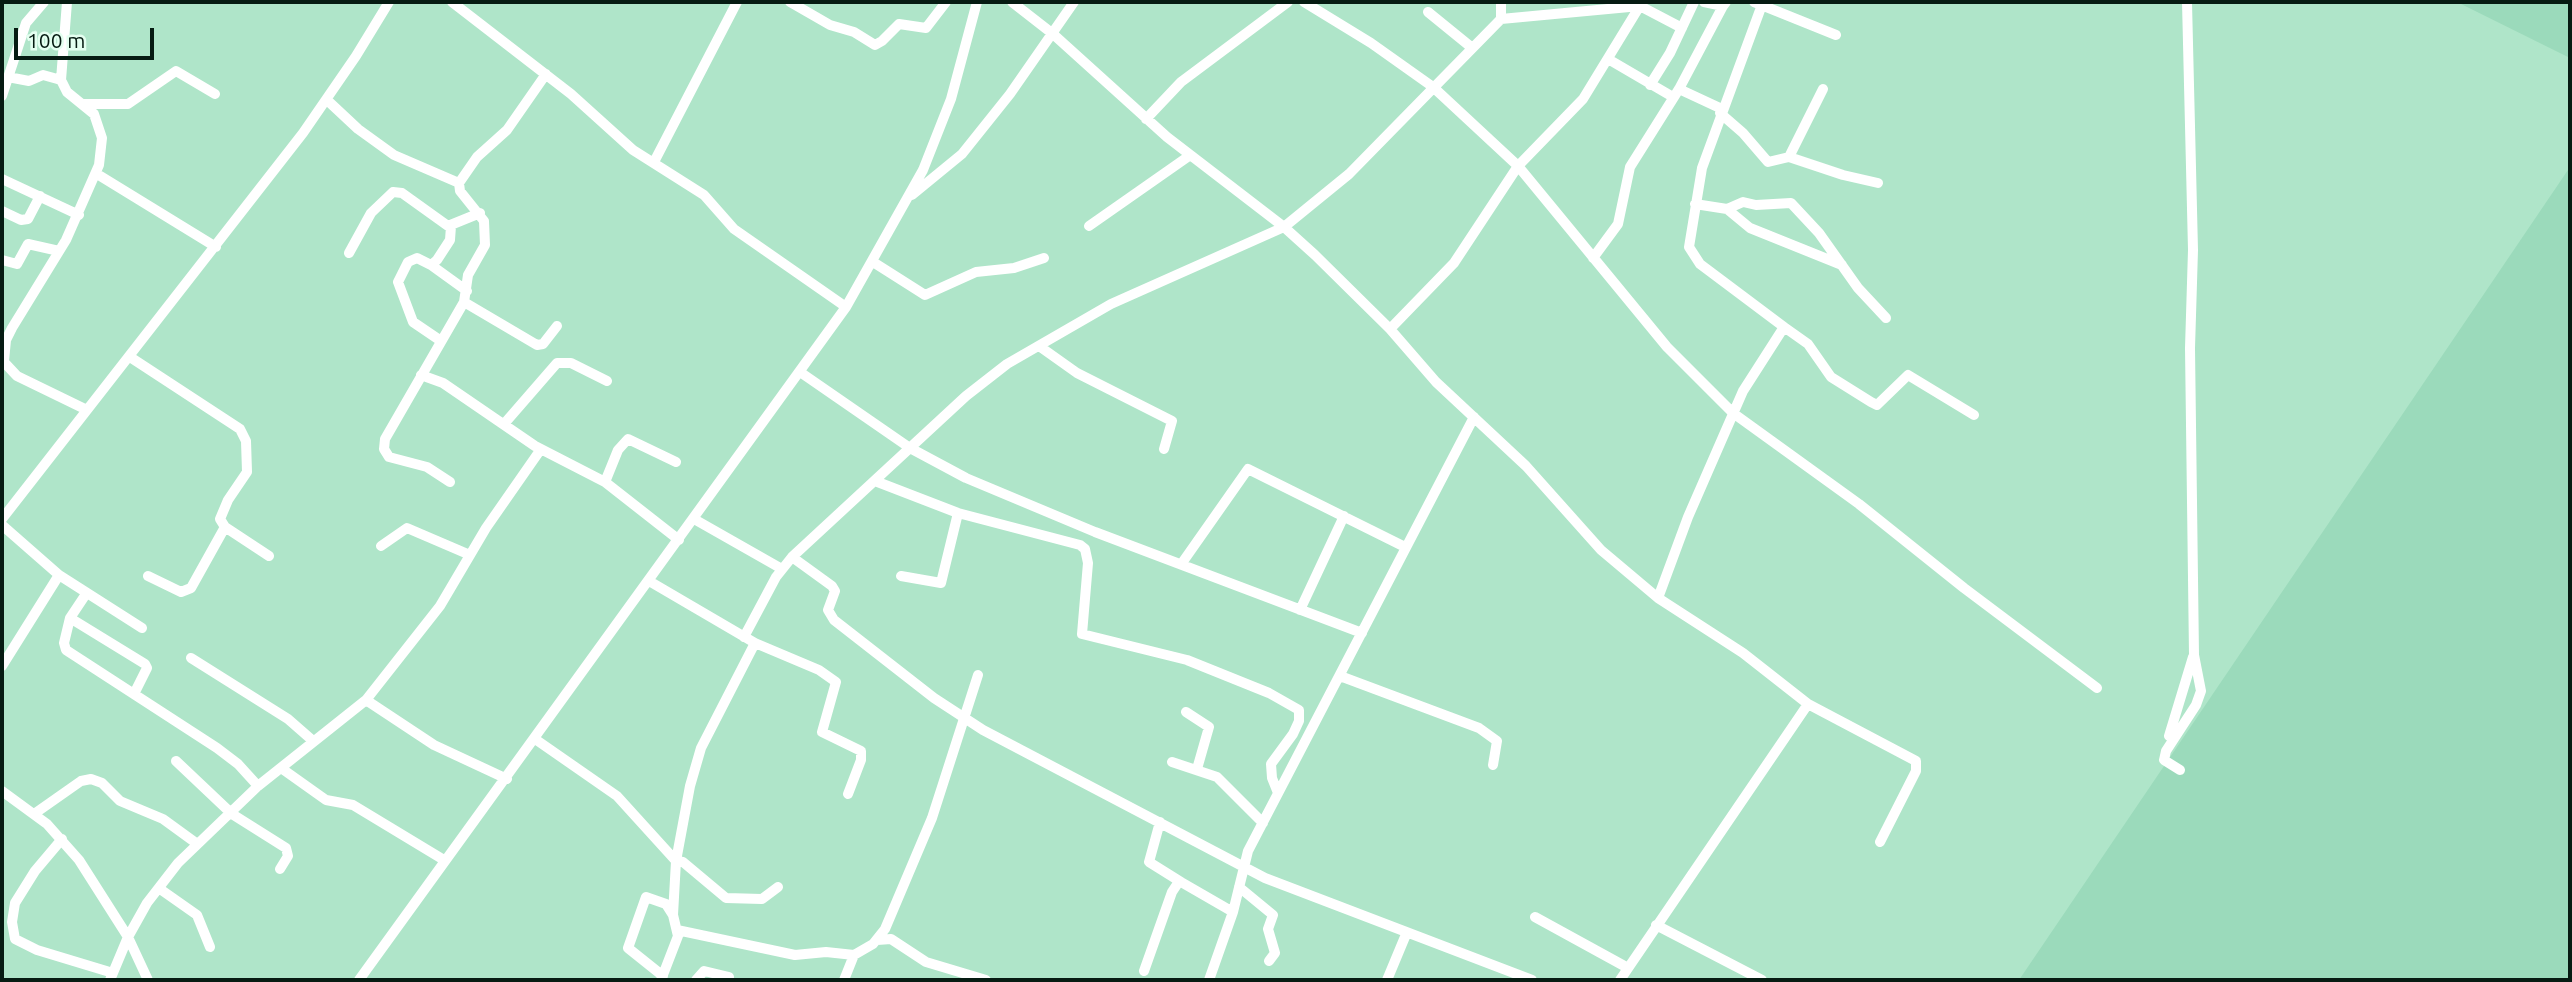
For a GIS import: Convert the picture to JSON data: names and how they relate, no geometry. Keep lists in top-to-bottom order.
{
  "scale_bar": "100 m"
}
